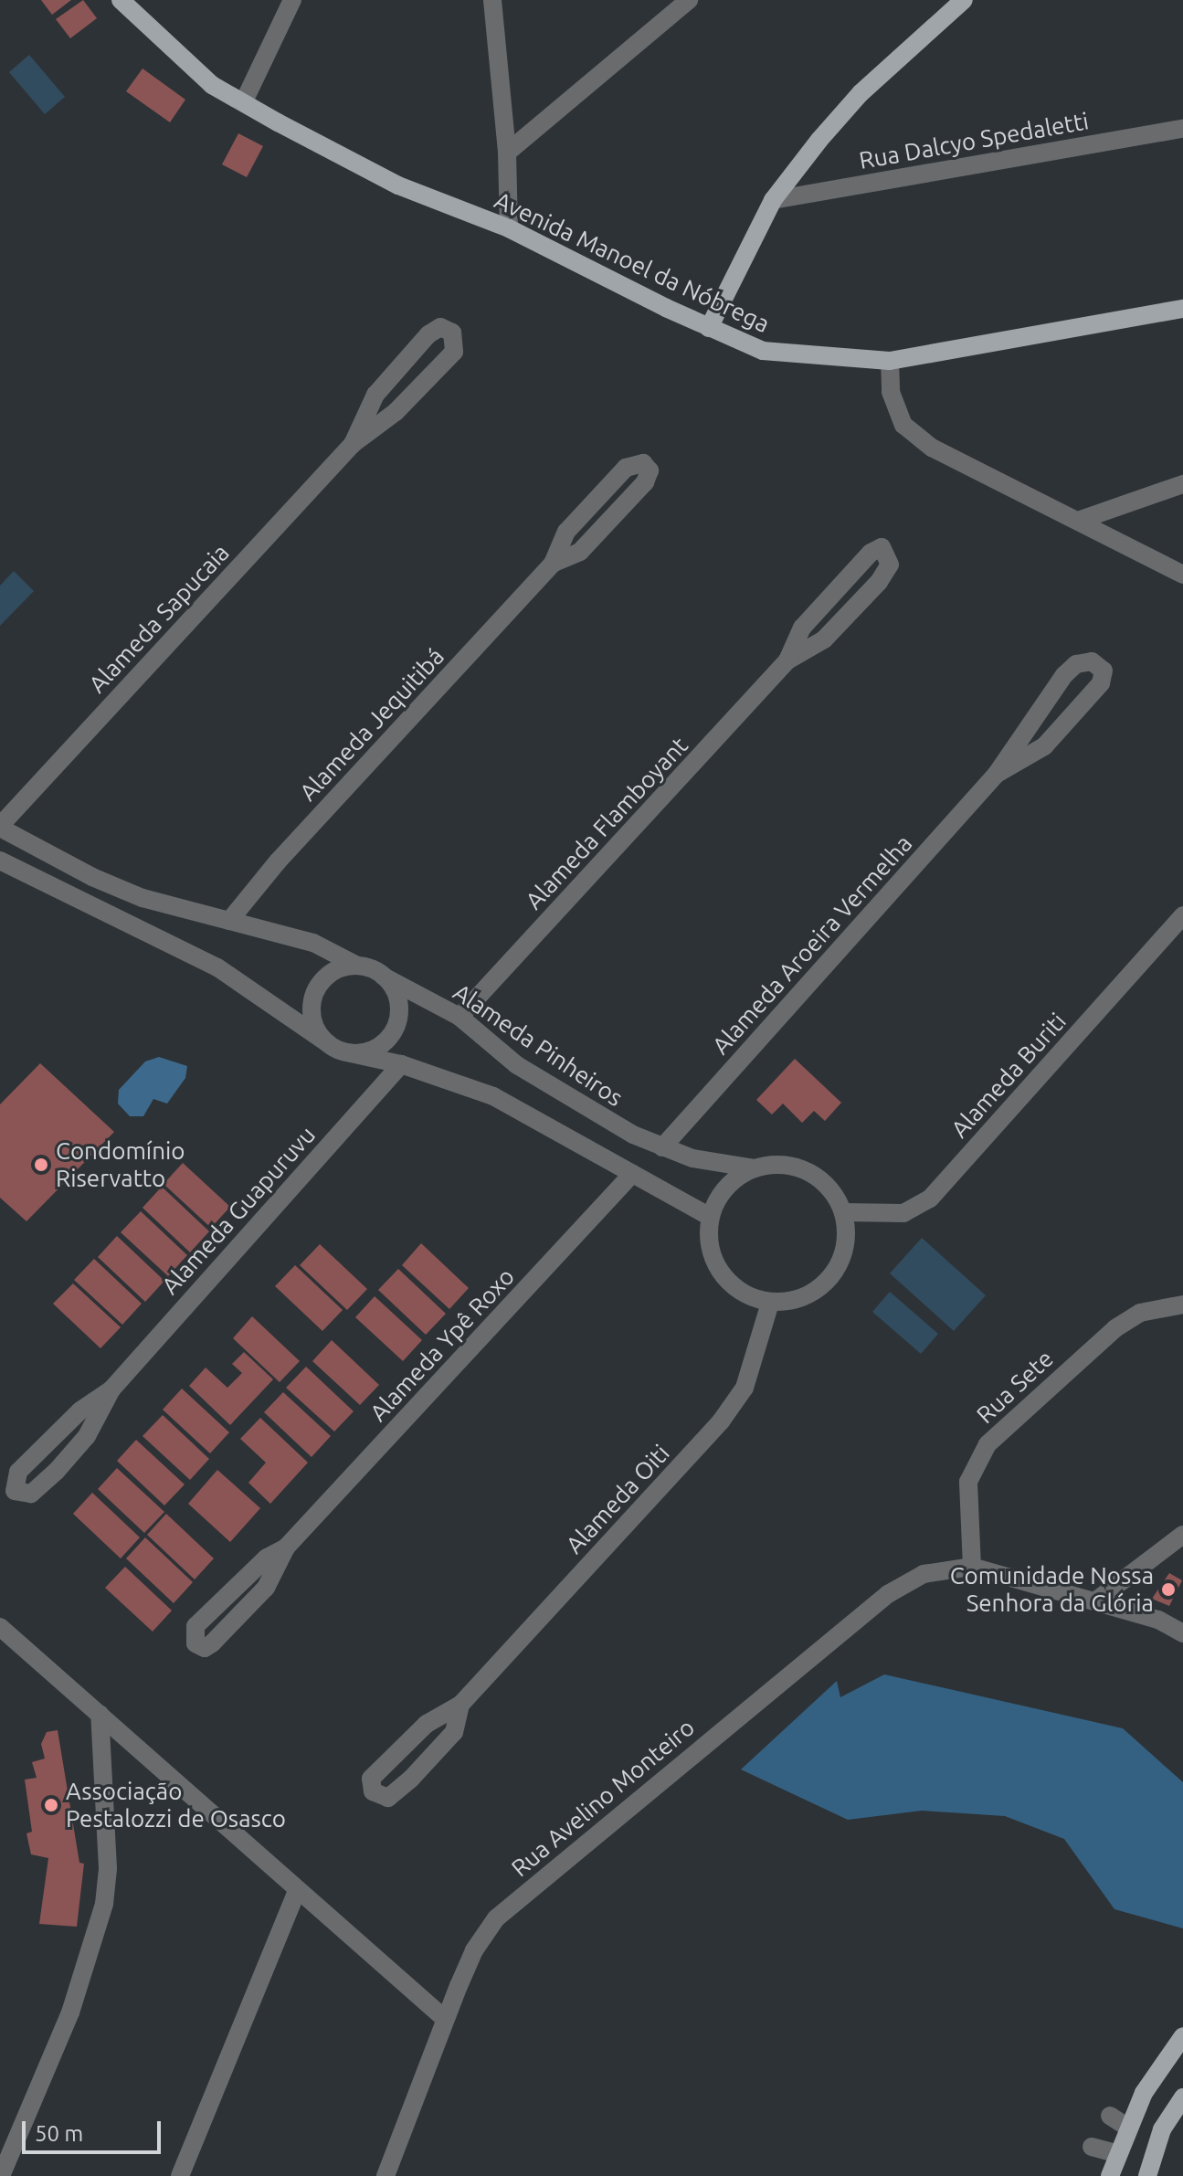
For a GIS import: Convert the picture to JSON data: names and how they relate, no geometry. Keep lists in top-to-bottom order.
{
  "streets": {
    "main road": ["Avenida Manoel da Nóbrega"],
    "street": [
      "Rua Dalcyo Spedaletti",
      "Alameda Sapucaia",
      "Alameda Jequitibá",
      "Alameda Flamboyant",
      "Alameda Aroeira Vermelha",
      "Alameda Pinheiros",
      "Alameda Buriti",
      "Alameda Guapuruvu",
      "Alameda Ypê Roxo",
      "Rua Sete",
      "Alameda Oiti",
      "Rua Avelino Monteiro"
    ]
  },
  "crossings": [
    ["Alameda Flamboyant", "Alameda Pinheiros"],
    ["Alameda Aroeira Vermelha", "Alameda Pinheiros"],
    ["Alameda Pinheiros", "Alameda Buriti"],
    ["Alameda Pinheiros", "Alameda Oiti"],
    ["Alameda Buriti", "Alameda Oiti"],
    ["Rua Sete", "Rua Avelino Monteiro"]
  ],
  "places": ["Condomínio Riservatto", "Comunidade Nossa Senhora da Glória", "Associação Pestalozzi de Osasco"],
  "scale_bar": "50 m"
}
